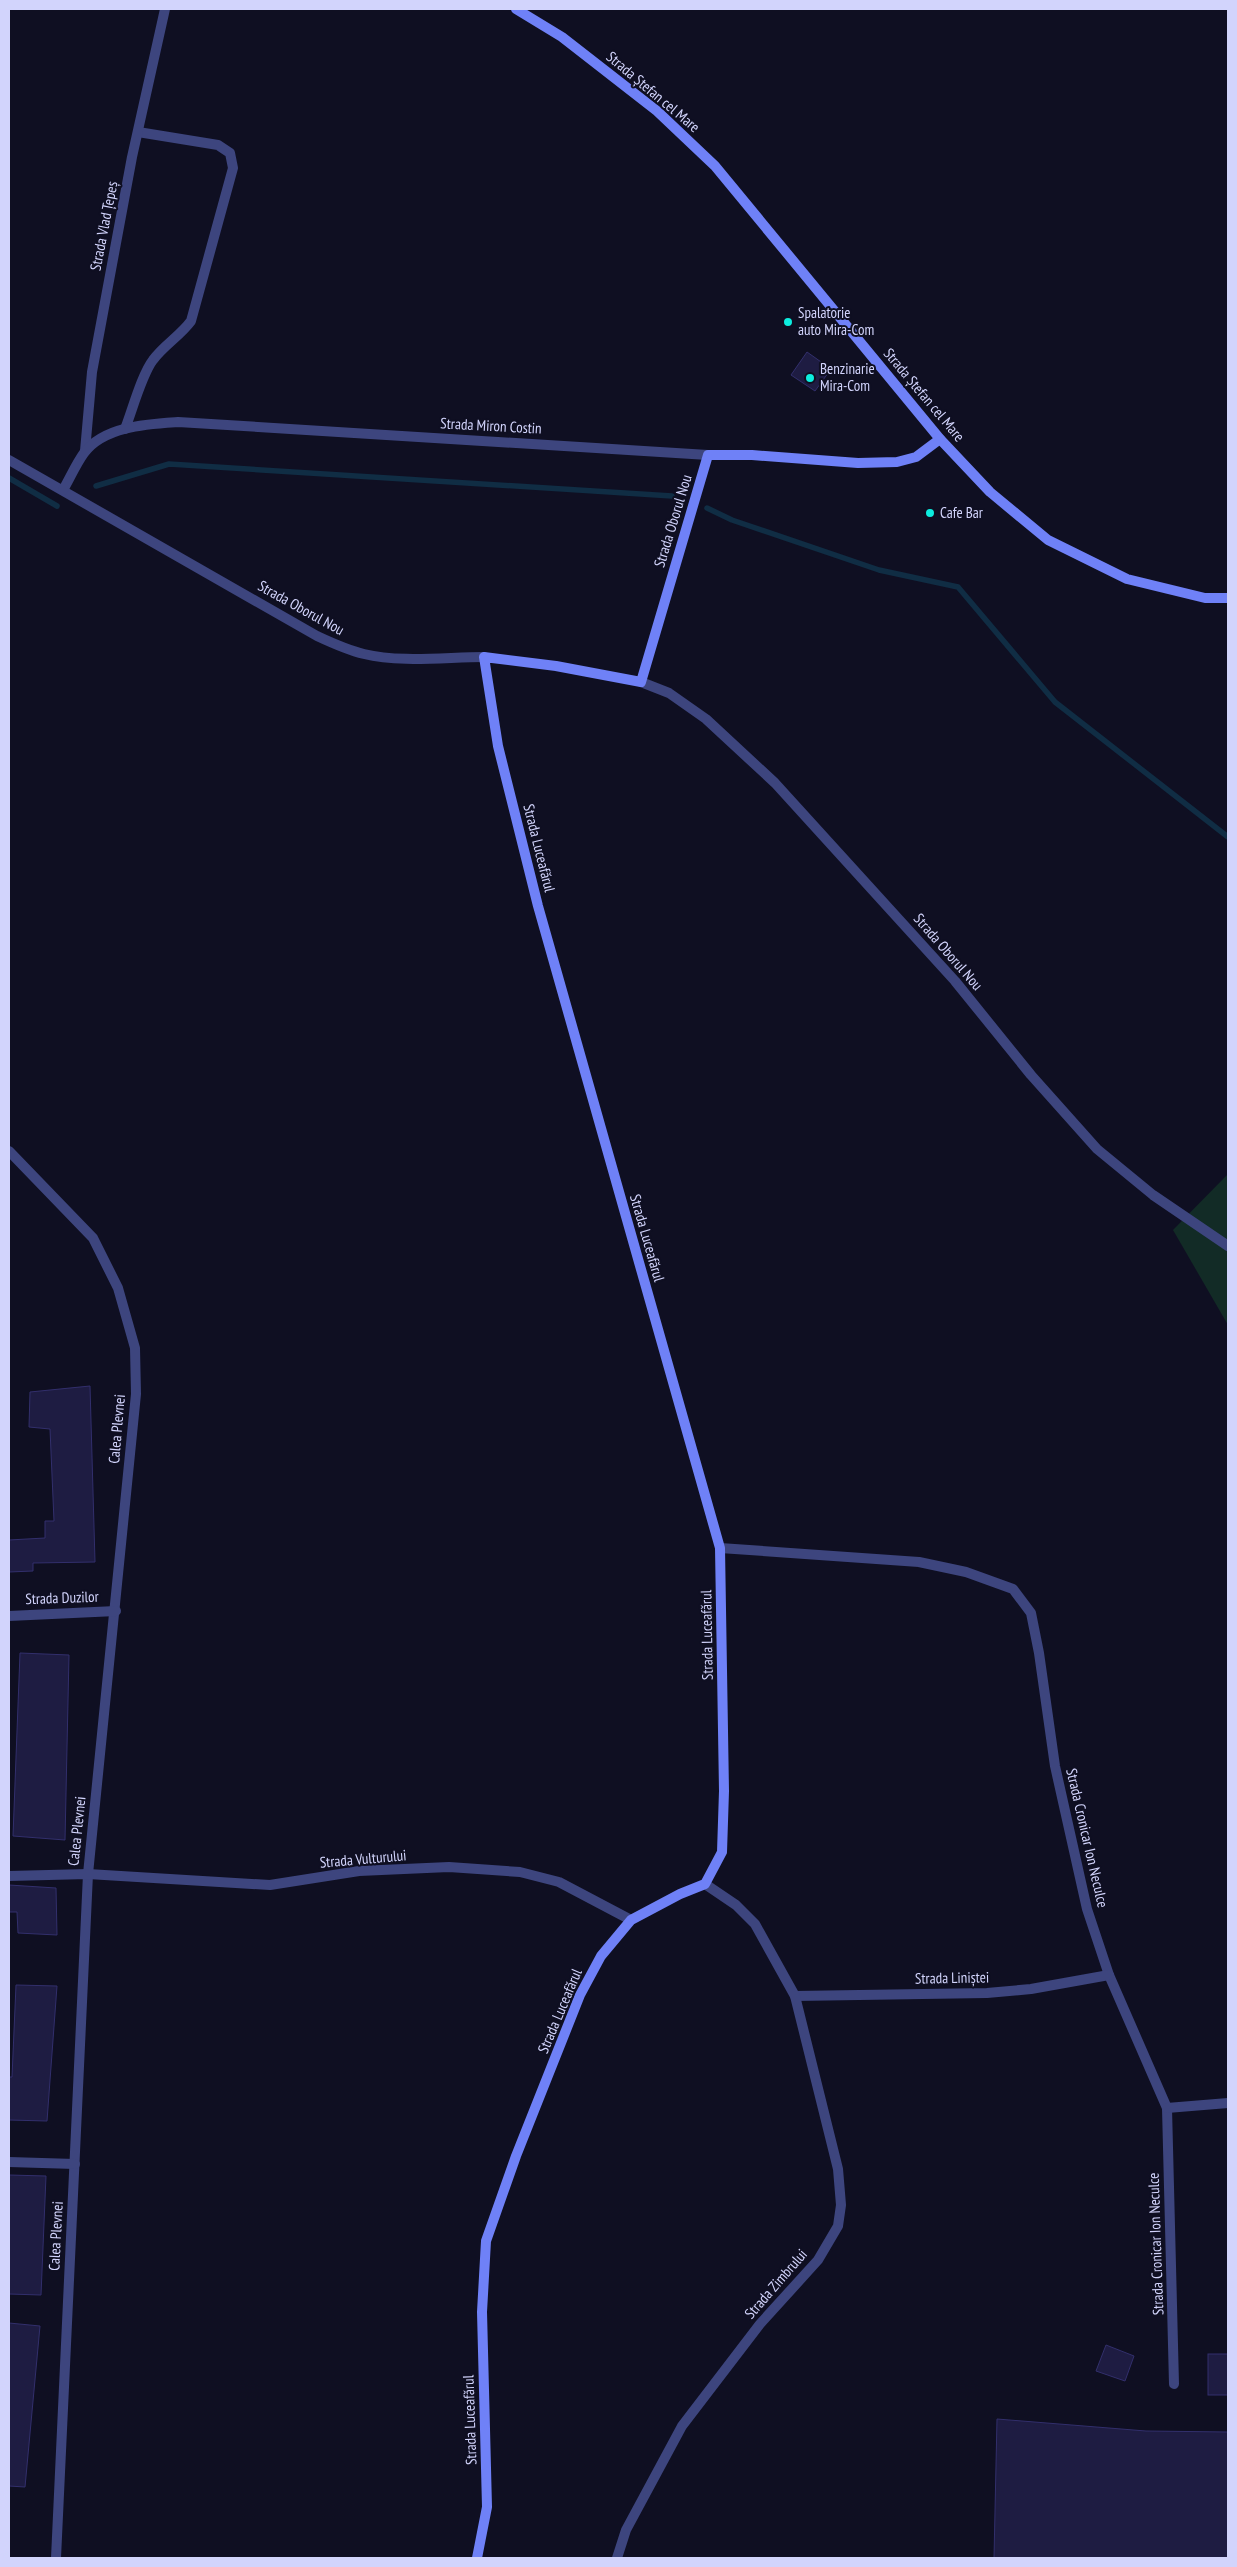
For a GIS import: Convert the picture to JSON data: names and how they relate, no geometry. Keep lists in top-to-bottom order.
{
  "streets": {
    "street": [
      "Strada Ștefan cel Mare",
      "Strada Vlad Țepeș",
      "Strada Miron Costin",
      "Strada Oborul Nou",
      "Strada Luceafărul",
      "Calea Plevnei",
      "Strada Duzilor",
      "Strada Cronicar Ion Neculce",
      "Strada Vulturului",
      "Strada Liniștei",
      "Strada Zimbrului"
    ]
  },
  "crossings": [
    ["Strada Ștefan cel Mare", "Strada Miron Costin"],
    ["Strada Vlad Țepeș", "Strada Miron Costin"],
    ["Strada Miron Costin", "Strada Oborul Nou"],
    ["Strada Oborul Nou", "Strada Luceafărul"],
    ["Strada Luceafărul", "Strada Cronicar Ion Neculce"],
    ["Strada Luceafărul", "Strada Vulturului"],
    ["Strada Luceafărul", "Strada Zimbrului"],
    ["Calea Plevnei", "Strada Duzilor"],
    ["Calea Plevnei", "Strada Vulturului"],
    ["Strada Cronicar Ion Neculce", "Strada Liniștei"],
    ["Strada Liniștei", "Strada Zimbrului"]
  ],
  "places": ["Spalatorie auto Mira-Com", "Benzinarie Mira-Com", "Cafe Bar"]
}
